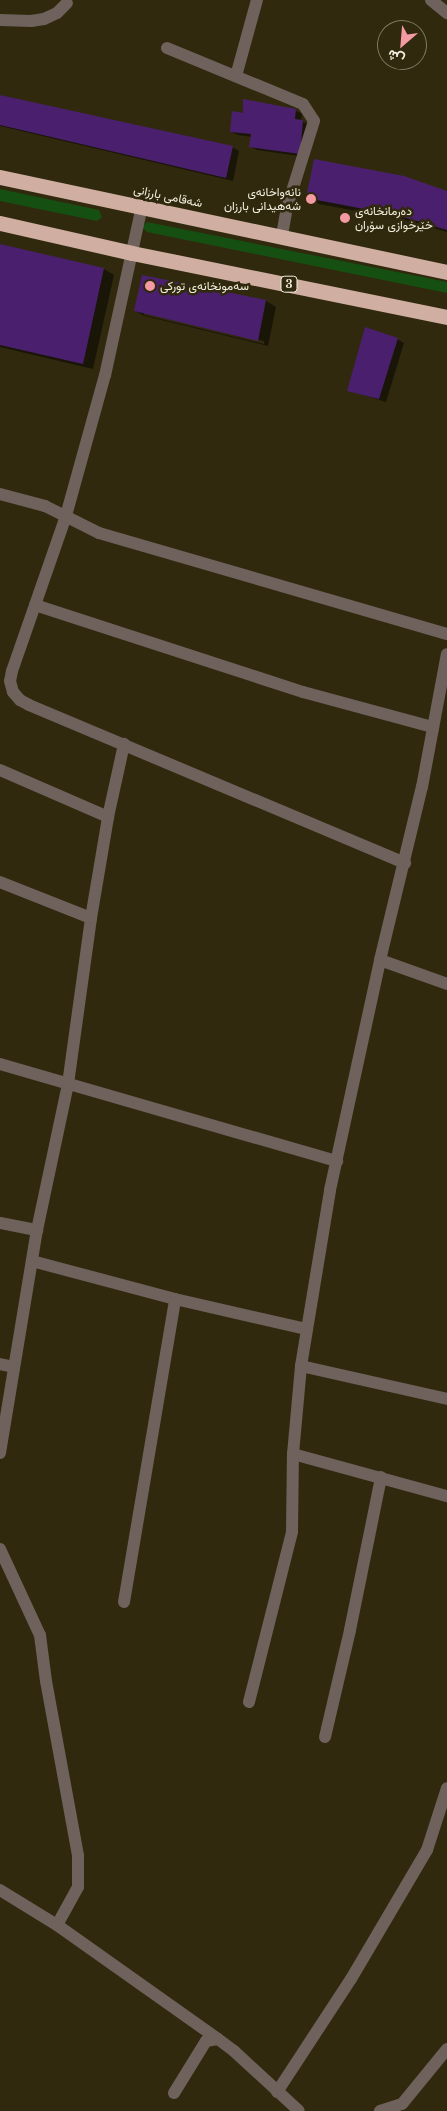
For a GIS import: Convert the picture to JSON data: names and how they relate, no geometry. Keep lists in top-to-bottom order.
{
  "streets": {
    "highway": ["شەقامی بارزانی", "3"]
  },
  "places": ["نانەواخانەی شەهیدانی بارزان", "دەرمانخانەی خێرخوازی سۆران", "سەمونخانەی تورکی"],
  "north": "bottom left"
}
